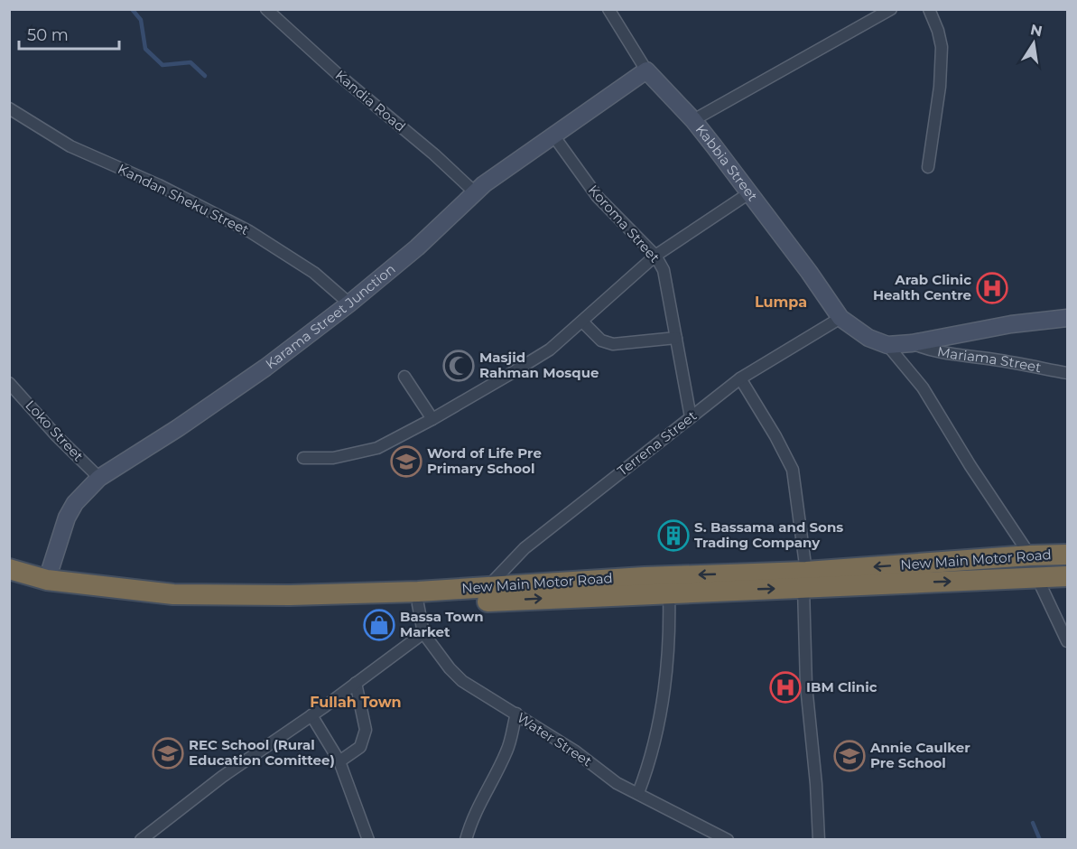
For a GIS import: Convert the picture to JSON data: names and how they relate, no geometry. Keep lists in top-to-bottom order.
{
  "streets": {
    "highway": ["New Main Motor Road"],
    "street": [
      "Kandia Road",
      "Kabbia Street",
      "Kandan Sheku Street",
      "Koroma Street",
      "Karama Street Junction",
      "Mariama Street",
      "Loko Street",
      "Terrena Street",
      "Water Street"
    ]
  },
  "crossings": [
    ["Kandia Road", "Karama Street Junction"],
    ["Kabbia Street", "Karama Street Junction"],
    ["Kabbia Street", "Terrena Street"],
    ["Kandan Sheku Street", "Karama Street Junction"],
    ["Koroma Street", "Karama Street Junction"],
    ["Koroma Street", "Terrena Street"],
    ["Karama Street Junction", "Loko Street"],
    ["Karama Street Junction", "New Main Motor Road"],
    ["Terrena Street", "New Main Motor Road"],
    ["New Main Motor Road", "Water Street"]
  ],
  "districts": ["Lumpa", "Fullah Town"],
  "places": {
    "hospital": ["Arab Clinic Health Centre", "IBM Clinic"],
    "mosque": ["Masjid Rahman Mosque"],
    "school or university": ["Word of Life Pre Primary School", "REC School (Rural Education Comittee)", "Annie Caulker Pre School"],
    "building": ["S. Bassama and Sons Trading Company"],
    "shop": ["Bassa Town Market"]
  },
  "scale_bar": "50 m",
  "north": "top"
}
